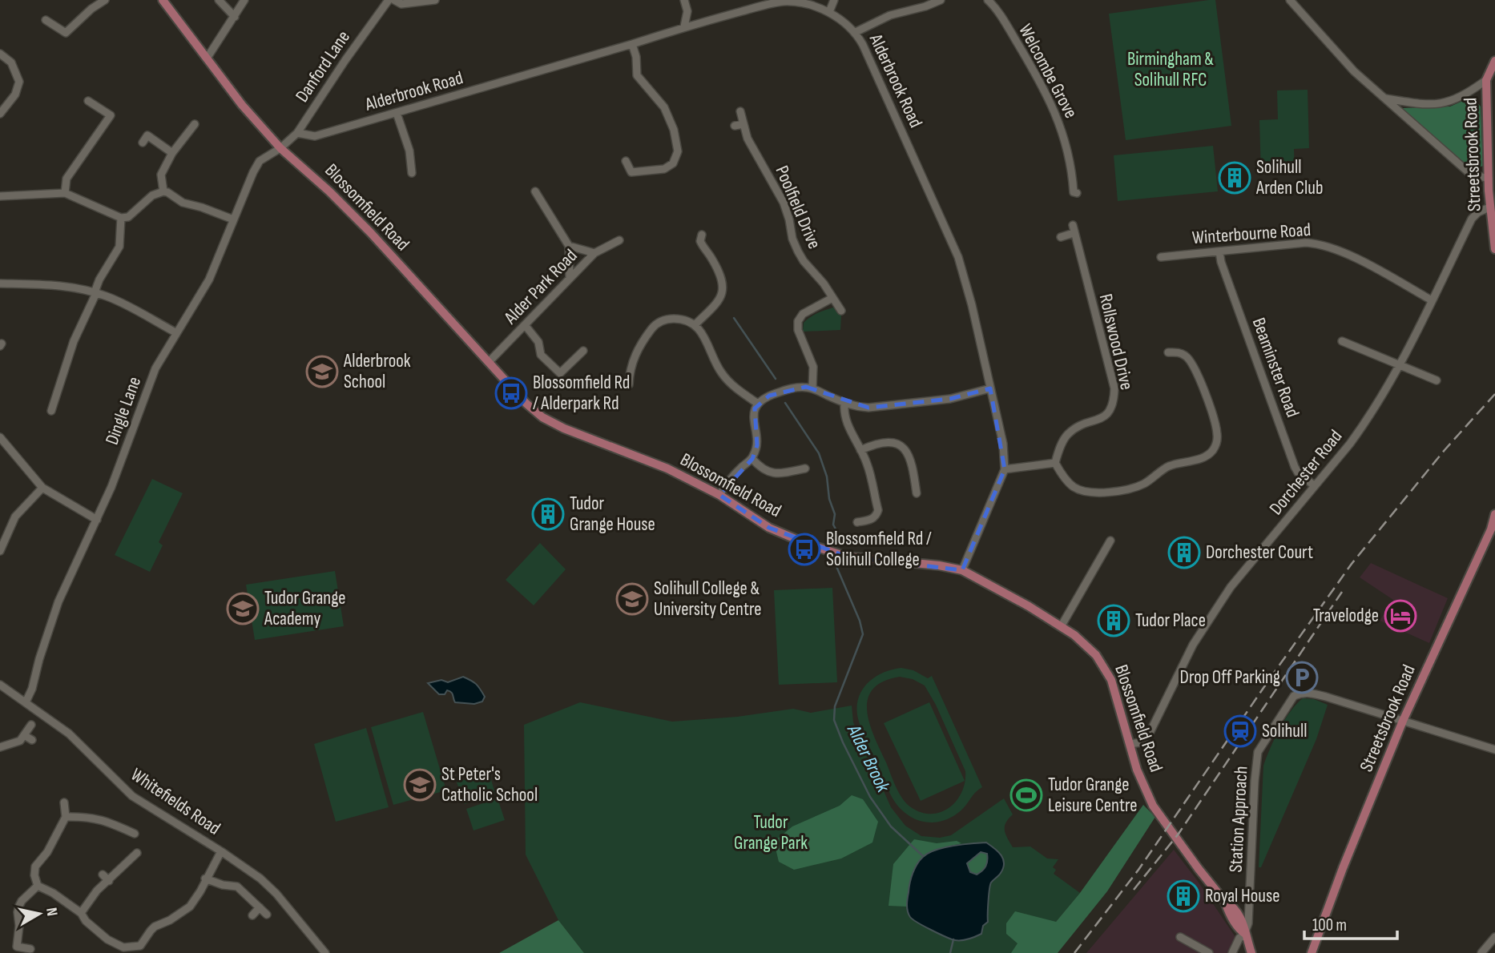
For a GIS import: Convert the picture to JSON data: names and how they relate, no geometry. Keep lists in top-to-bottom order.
{
  "streets": {
    "main road": ["Streetsbrook Road", "Blossomfield Road"],
    "street": [
      "Danford Lane",
      "Welcombe Grove",
      "Alderbrook Road",
      "Poolfield Drive",
      "Winterbourne Road",
      "Alder Park Road",
      "Rollswood Drive",
      "Beaminster Road",
      "Dingle Lane",
      "Dorchester Road",
      "Whitefields Road",
      "Station Approach"
    ]
  },
  "crossings": [
    ["Danford Lane", "Alderbrook Road"],
    ["Danford Lane", "Blossomfield Road"],
    ["Danford Lane", "Dingle Lane"],
    ["Alderbrook Road", "Blossomfield Road"],
    ["Streetsbrook Road", "Dorchester Road"],
    ["Streetsbrook Road", "Station Approach"],
    ["Blossomfield Road", "Alder Park Road"],
    ["Blossomfield Road", "Dingle Lane"],
    ["Blossomfield Road", "Dorchester Road"],
    ["Blossomfield Road", "Station Approach"],
    ["Winterbourne Road", "Beaminster Road"],
    ["Winterbourne Road", "Dorchester Road"],
    ["Beaminster Road", "Dorchester Road"],
    ["Dingle Lane", "Whitefields Road"]
  ],
  "water": ["Alder Brook"],
  "parks": ["Birmingham & Solihull RFC", "Tudor Grange Park"],
  "places": {
    "building": [
      "Solihull Arden Club",
      "Tudor Grange House",
      "Dorchester Court",
      "Tudor Place",
      "Royal House"
    ],
    "school or university": [
      "Alderbrook School",
      "Solihull College & University Centre",
      "Tudor Grange Academy",
      "St Peter's Catholic School"
    ],
    "bus stop": ["Blossomfield Rd / Alderpark Rd", "Blossomfield Rd / Solihull College"],
    "hotel": ["Travelodge"],
    "parking": ["Drop Off Parking"],
    "station": ["Solihull"],
    "sports": ["Tudor Grange Leisure Centre"]
  },
  "scale_bar": "100 m",
  "north": "right"
}
